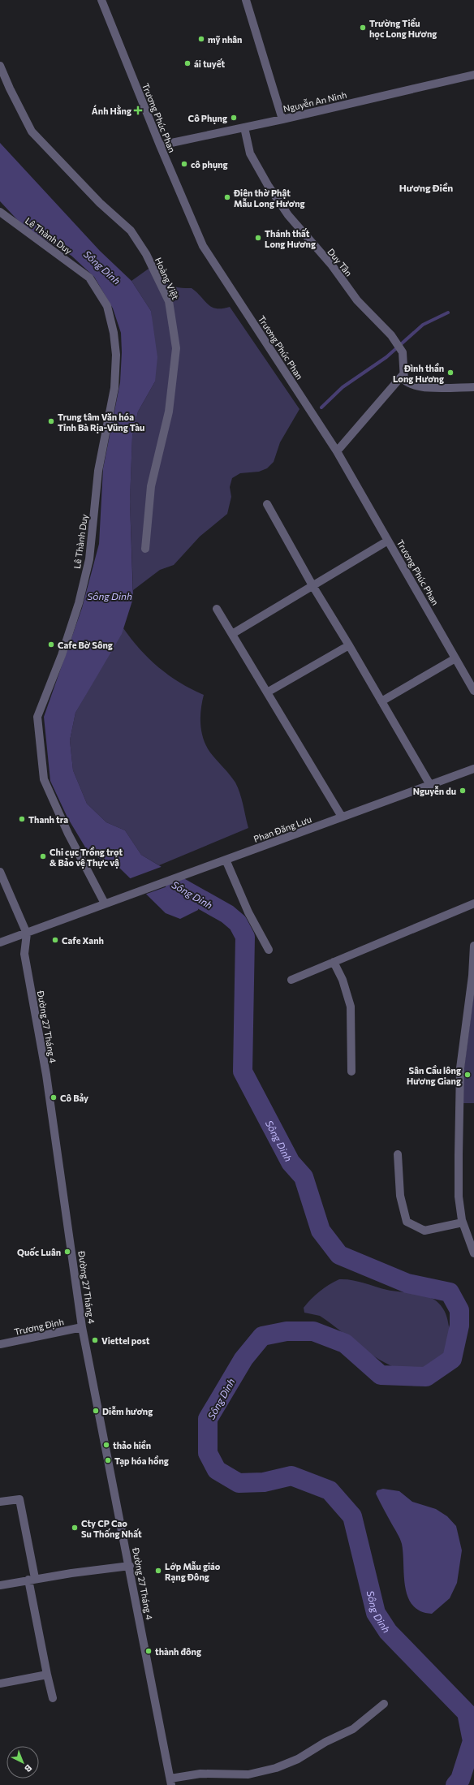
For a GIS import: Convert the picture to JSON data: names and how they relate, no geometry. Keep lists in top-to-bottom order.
{
  "streets": {
    "street": [
      "Nguyễn An Ninh",
      "Trương Phúc Phan",
      "Lê Thành Duy",
      "Duy Tân",
      "Hoàng Việt",
      "Phan Đăng Lưu",
      "Đường 27 Tháng 4",
      "Trương Định"
    ]
  },
  "crossings": [
    ["Nguyễn An Ninh", "Trương Phúc Phan"],
    ["Nguyễn An Ninh", "Duy Tân"],
    ["Lê Thành Duy", "Phan Đăng Lưu"],
    ["Phan Đăng Lưu", "Đường 27 Tháng 4"],
    ["Đường 27 Tháng 4", "Trương Định"]
  ],
  "districts": ["Hương Điền"],
  "water": ["Sông Dinh"],
  "places": {
    "other": [
      "Trường Tiểu học Long Hương",
      "mỹ nhân",
      "ái tuyết",
      "Cô Phụng",
      "cô phụng",
      "Điện thờ Phật Mẫu Long Hương",
      "Thánh thất Long Hương",
      "Đình thần Long Hương",
      "Trung tâm Văn hóa Tỉnh Bà Rịa-Vũng Tàu",
      "Cafe Bờ Sông",
      "Nguyễn du",
      "Thanh tra",
      "Chi cục Trồng trọt & Bảo vệ Thực vậ",
      "Cafe Xanh",
      "Sân Cầu lông Hương Giang",
      "Cô Bảy",
      "Quốc Luân",
      "Viettel post",
      "Diễm hương",
      "thảo hiền",
      "Tạp hóa hồng",
      "Cty CP Cao Su Thống Nhất",
      "Lớp Mẫu giáo Rạng Đông",
      "thành đông"
    ],
    "health": ["Ánh Hằng"]
  },
  "north": "bottom right"
}
